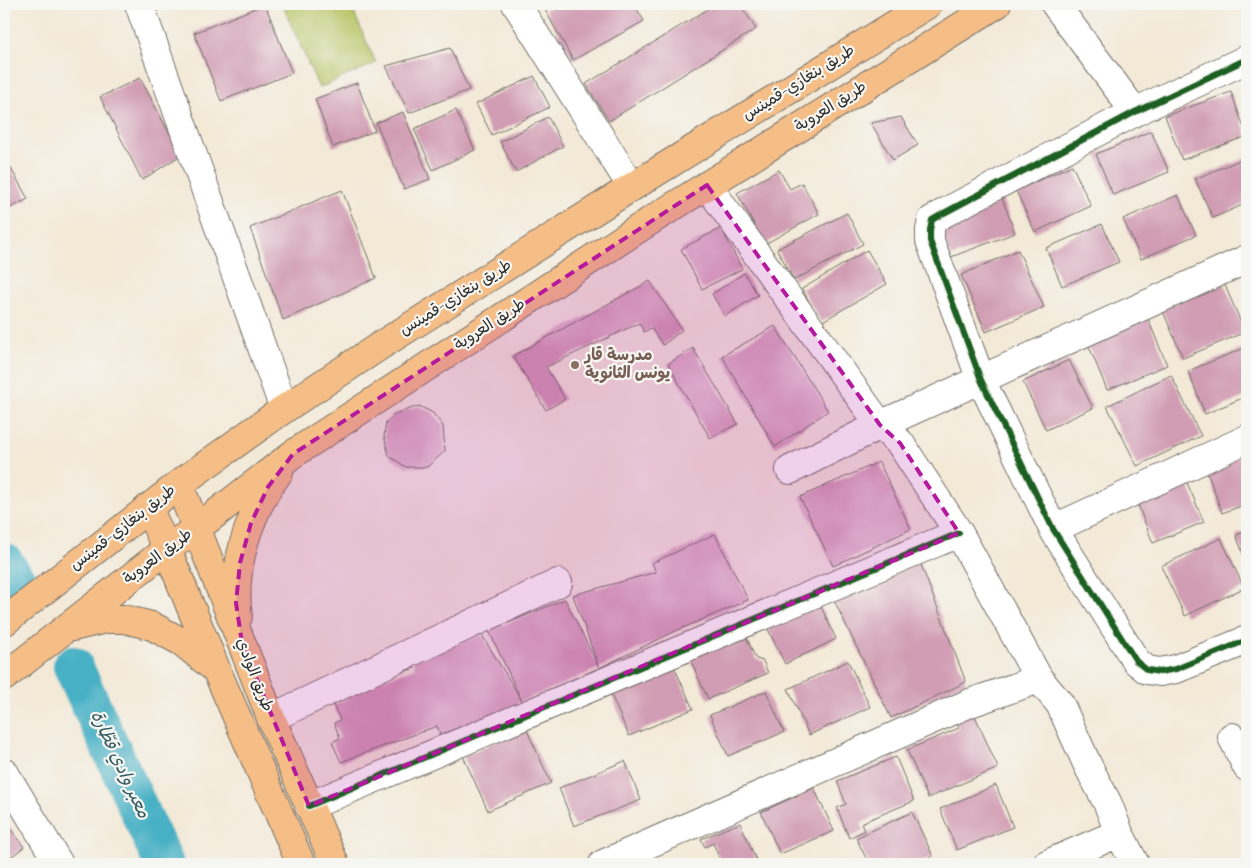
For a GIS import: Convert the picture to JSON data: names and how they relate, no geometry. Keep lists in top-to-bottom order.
{
  "streets": {
    "main road": ["طريق بنغازي-قمينس", "طريق العروبة", "طريق الوادي"]
  },
  "crossings": [
    ["طريق بنغازي-قمينس", "طريق الوادي"],
    ["طريق العروبة", "طريق الوادي"]
  ],
  "water": ["معبر وادي قطّارة"],
  "places": ["مدرسة قار يونس الثانوية"]
}
